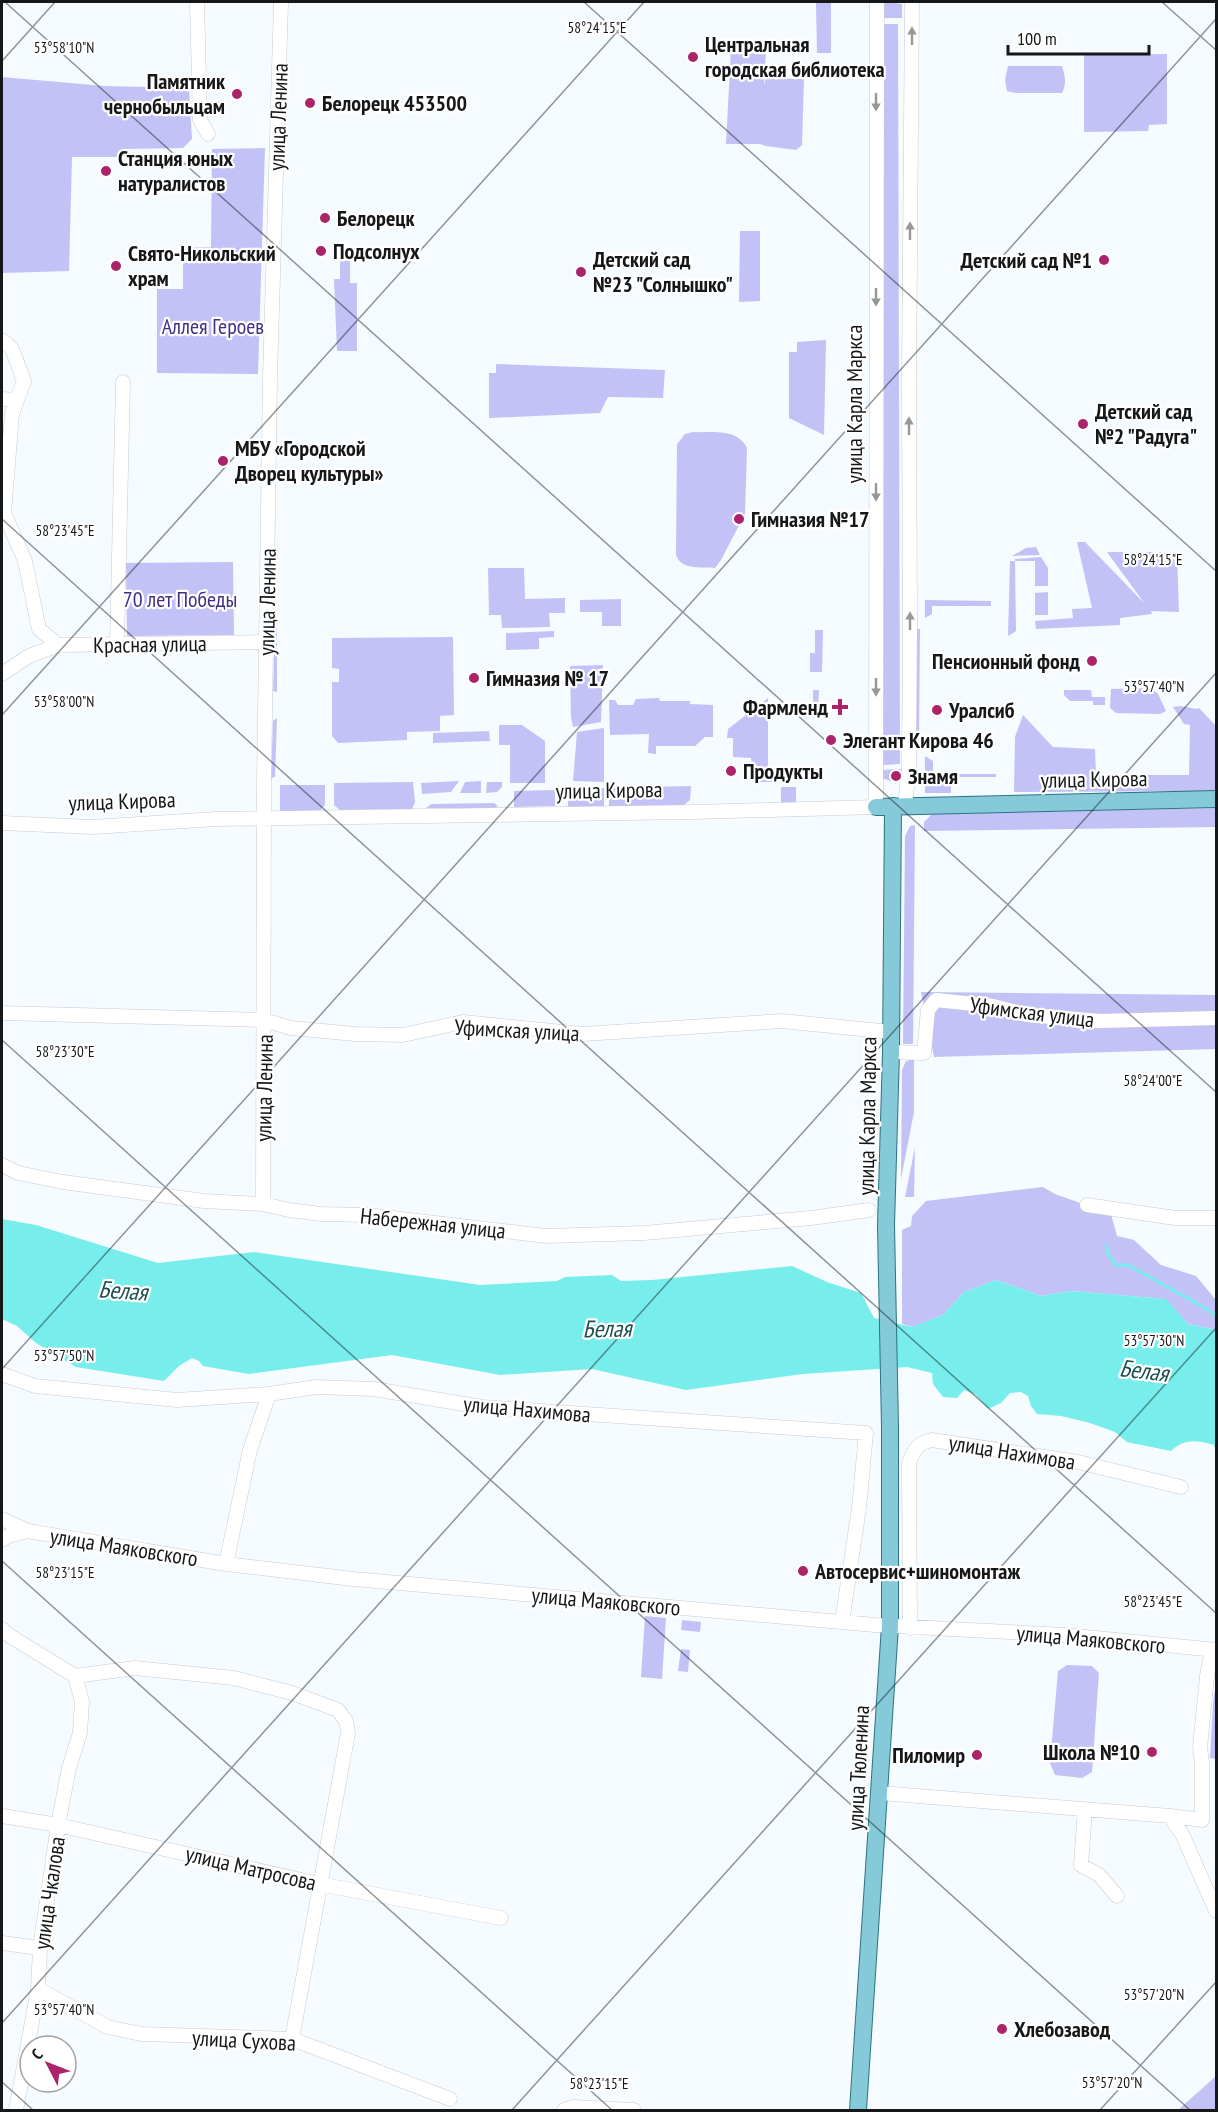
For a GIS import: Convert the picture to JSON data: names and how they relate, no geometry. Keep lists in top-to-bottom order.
{
  "streets": {
    "main road": ["улица Карла Маркса", "улица Кирова", "улица Тюленина"],
    "street": [
      "улица Ленина",
      "Красная улица",
      "Уфимская улица",
      "Набережная улица",
      "улица Нахимова",
      "улица Маяковского",
      "улица Матросова",
      "улица Чкалова",
      "улица Сухова"
    ]
  },
  "crossings": [
    ["улица Ленина", "Красная улица"],
    ["улица Ленина", "улица Кирова"],
    ["улица Ленина", "Уфимская улица"],
    ["улица Ленина", "Набережная улица"],
    ["улица Карла Маркса", "улица Кирова"],
    ["улица Карла Маркса", "Уфимская улица"],
    ["улица Карла Маркса", "улица Тюленина"],
    ["улица Нахимова", "улица Маяковского"],
    ["улица Маяковского", "улица Тюленина"],
    ["улица Матросова", "улица Чкалова"],
    ["улица Чкалова", "улица Сухова"]
  ],
  "water": ["Белая"],
  "parks": ["Аллея Героев", "70 лет Победы"],
  "places": {
    "other": [
      "Центральная городская библиотека",
      "Памятник чернобыльцам",
      "Белорецк 453500",
      "Станция юных натуралистов",
      "Белорецк",
      "Подсолнух",
      "Детский сад №1",
      "Свято-Никольский храм",
      "Детский сад №23 \"Солнышко\"",
      "Детский сад №2 \"Радуга\"",
      "МБУ «Городской Дворец культуры»",
      "Гимназия №17",
      "Пенсионный фонд",
      "Гимназия № 17",
      "Уралсиб",
      "Элегант Кирова 46",
      "Продукты",
      "Знамя",
      "Автосервис+шиномонтаж",
      "Школа №10",
      "Пиломир",
      "Хлебозавод"
    ],
    "health": ["Фармленд"]
  },
  "scale_bar": "100 m",
  "north": "top left",
  "coordinates": [
    "58°24'15\"E",
    "53°58'10\"N",
    "58°23'45\"E",
    "53°57'40\"N",
    "53°58'00\"N",
    "58°23'30\"E",
    "58°24'00\"E",
    "53°57'30\"N",
    "53°57'50\"N",
    "58°23'15\"E",
    "53°57'20\"N"
  ]
}
